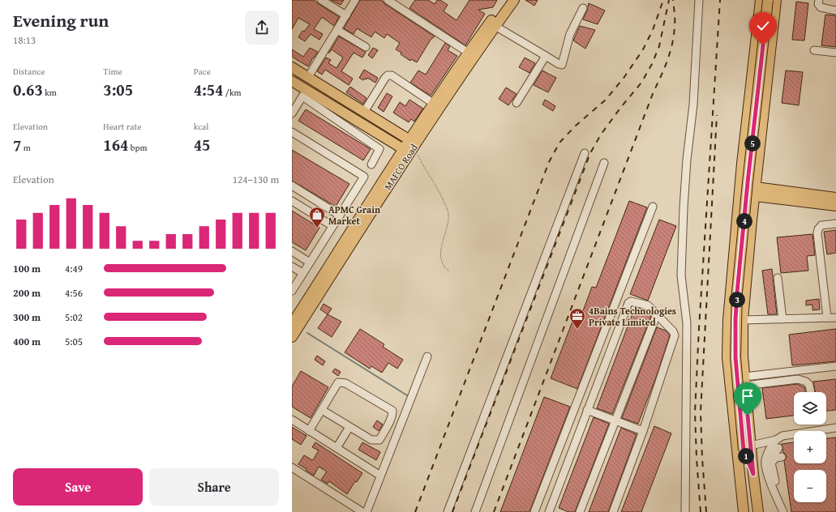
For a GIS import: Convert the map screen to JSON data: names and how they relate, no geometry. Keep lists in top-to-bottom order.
{
  "streets": {
    "main road": ["MAFCO Road"]
  },
  "places": {
    "shop": ["APMC Grain Market"],
    "office": ["4Bains Technologies Private Limited"]
  },
  "page": {
    "heading": ["Evening run", "18:13"],
    "stats": [
      ["Distance", "0.63 km"],
      ["Time", "3:05"],
      ["Pace", "4:54 /km"],
      ["Elevation", "7 m"],
      ["Heart rate", "164 bpm"],
      ["kcal", "45"]
    ],
    "pins": [
      "5",
      "4",
      "3",
      "1"
    ],
    "chart": ["Elevation", "124–130 m"],
    "list": [
      {
        "name": "100 m",
        "note": "4:49"
      },
      {
        "name": "200 m",
        "note": "4:56"
      },
      {
        "name": "300 m",
        "note": "5:02"
      },
      {
        "name": "400 m",
        "note": "5:05"
      }
    ],
    "map_buttons": ["+", "−"],
    "buttons": ["Save", "Share"]
  }
}
